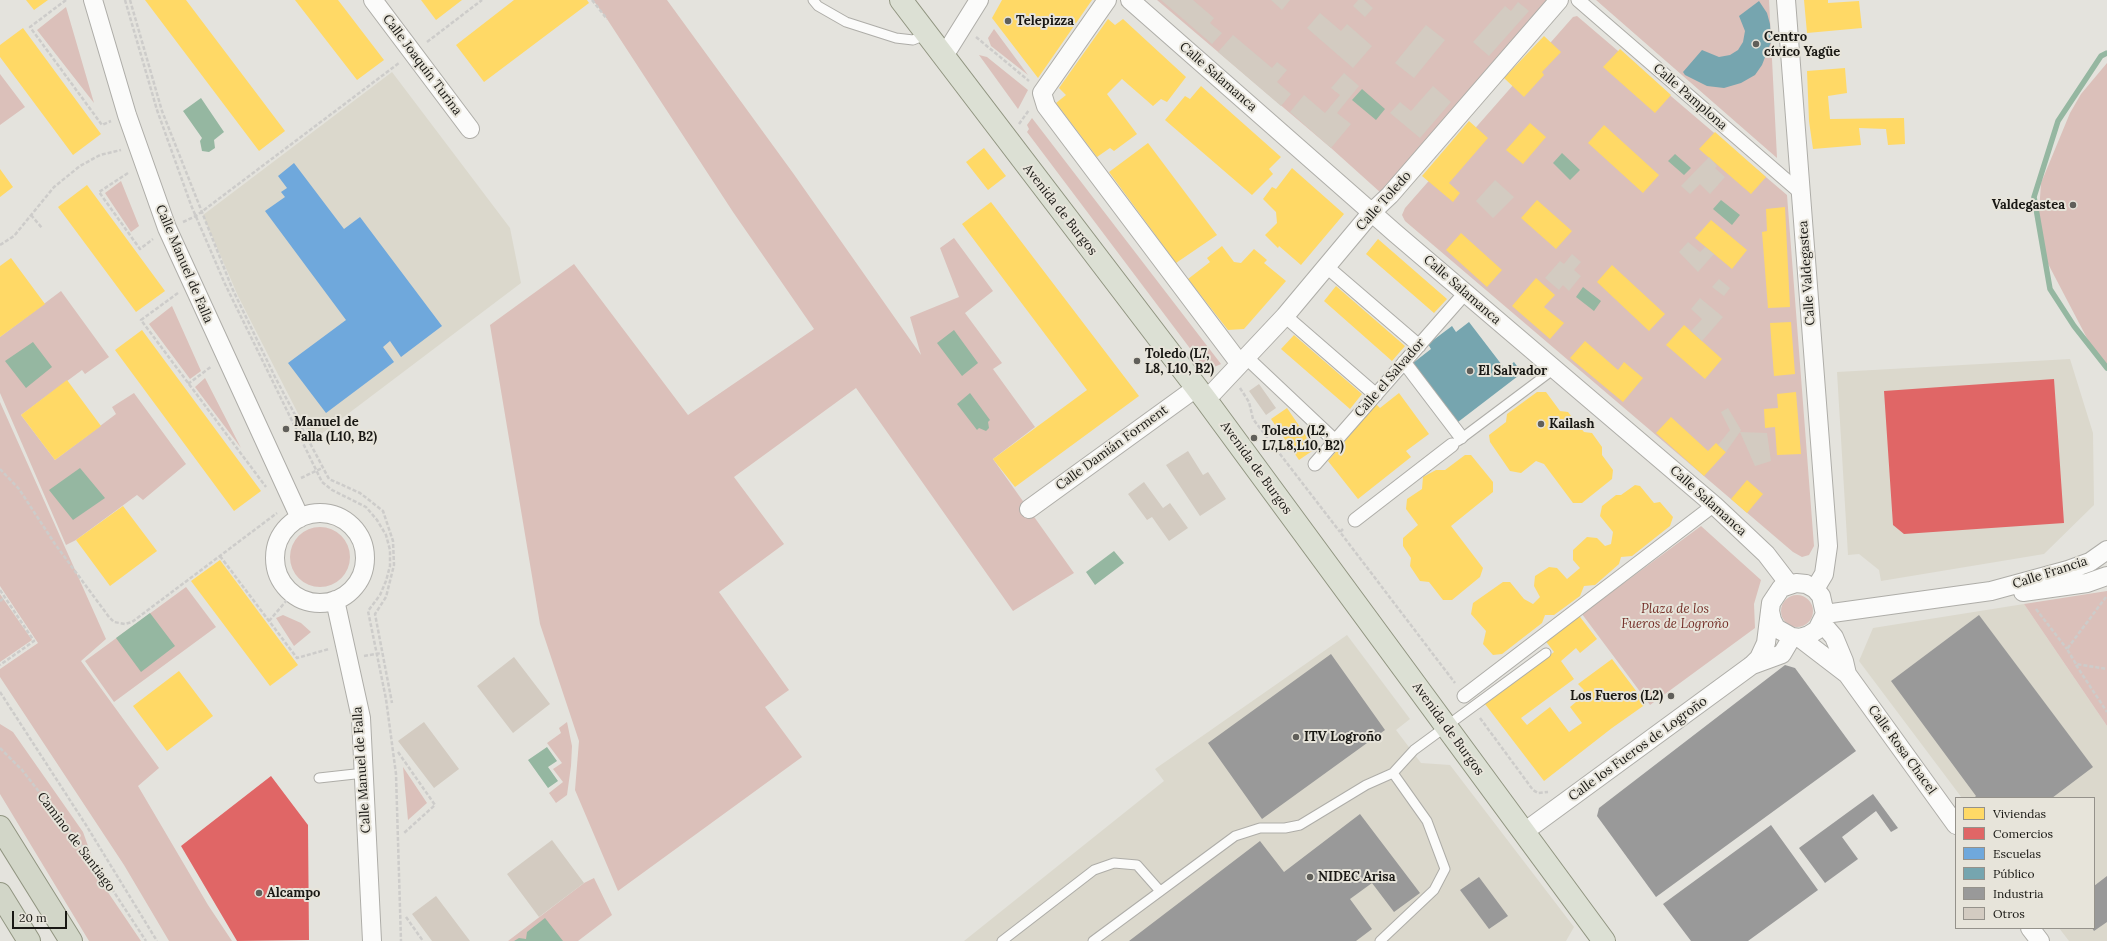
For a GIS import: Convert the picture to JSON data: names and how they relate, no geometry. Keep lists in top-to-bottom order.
{
  "streets": {
    "main road": ["Avenida de Burgos"],
    "street": [
      "Calle Joaquín Turina",
      "Calle Salamanca",
      "Calle Pamplona",
      "Calle Toledo",
      "Calle Manuel de Falla",
      "Calle Valdegastea",
      "Calle el Salvador",
      "Calle Damián Forment",
      "Calle Francia",
      "Calle los Fueros de Logroño",
      "Calle Rosa Chacel"
    ],
    "path": ["Camino de Santiago"]
  },
  "crossings": [
    ["Calle Salamanca", "Calle Toledo"],
    ["Calle Salamanca", "Calle Valdegastea"],
    ["Calle Salamanca", "Calle el Salvador"],
    ["Calle Salamanca", "Calle Francia"],
    ["Calle Salamanca", "Calle los Fueros de Logroño"],
    ["Calle Salamanca", "Calle Rosa Chacel"],
    ["Calle Pamplona", "Calle Valdegastea"],
    ["Calle Toledo", "Avenida de Burgos"],
    ["Calle Toledo", "Calle Damián Forment"],
    ["Avenida de Burgos", "Calle Damián Forment"],
    ["Avenida de Burgos", "Calle los Fueros de Logroño"],
    ["Calle Valdegastea", "Calle Francia"],
    ["Calle Valdegastea", "Calle los Fueros de Logroño"],
    ["Calle Valdegastea", "Calle Rosa Chacel"],
    ["Calle Francia", "Calle los Fueros de Logroño"],
    ["Calle Francia", "Calle Rosa Chacel"],
    ["Calle los Fueros de Logroño", "Calle Rosa Chacel"]
  ],
  "parks": ["Plaza de los Fueros de Logroño"],
  "places": [
    "Telepizza",
    "Centro cívico Yagüe",
    "Valdegastea",
    "Toledo (L7, L8, L10, B2)",
    "El Salvador",
    "Kailash",
    "Manuel de Falla (L10, B2)",
    "Toledo (L2, L7,L8,L10, B2)",
    "Los Fueros (L2)",
    "ITV Logroño",
    "NIDEC Arisa",
    "Alcampo"
  ],
  "legend": [
    "Viviendas",
    "Comercios",
    "Escuelas",
    "Público",
    "Industria",
    "Otros"
  ],
  "scale_bar": "20 m"
}
